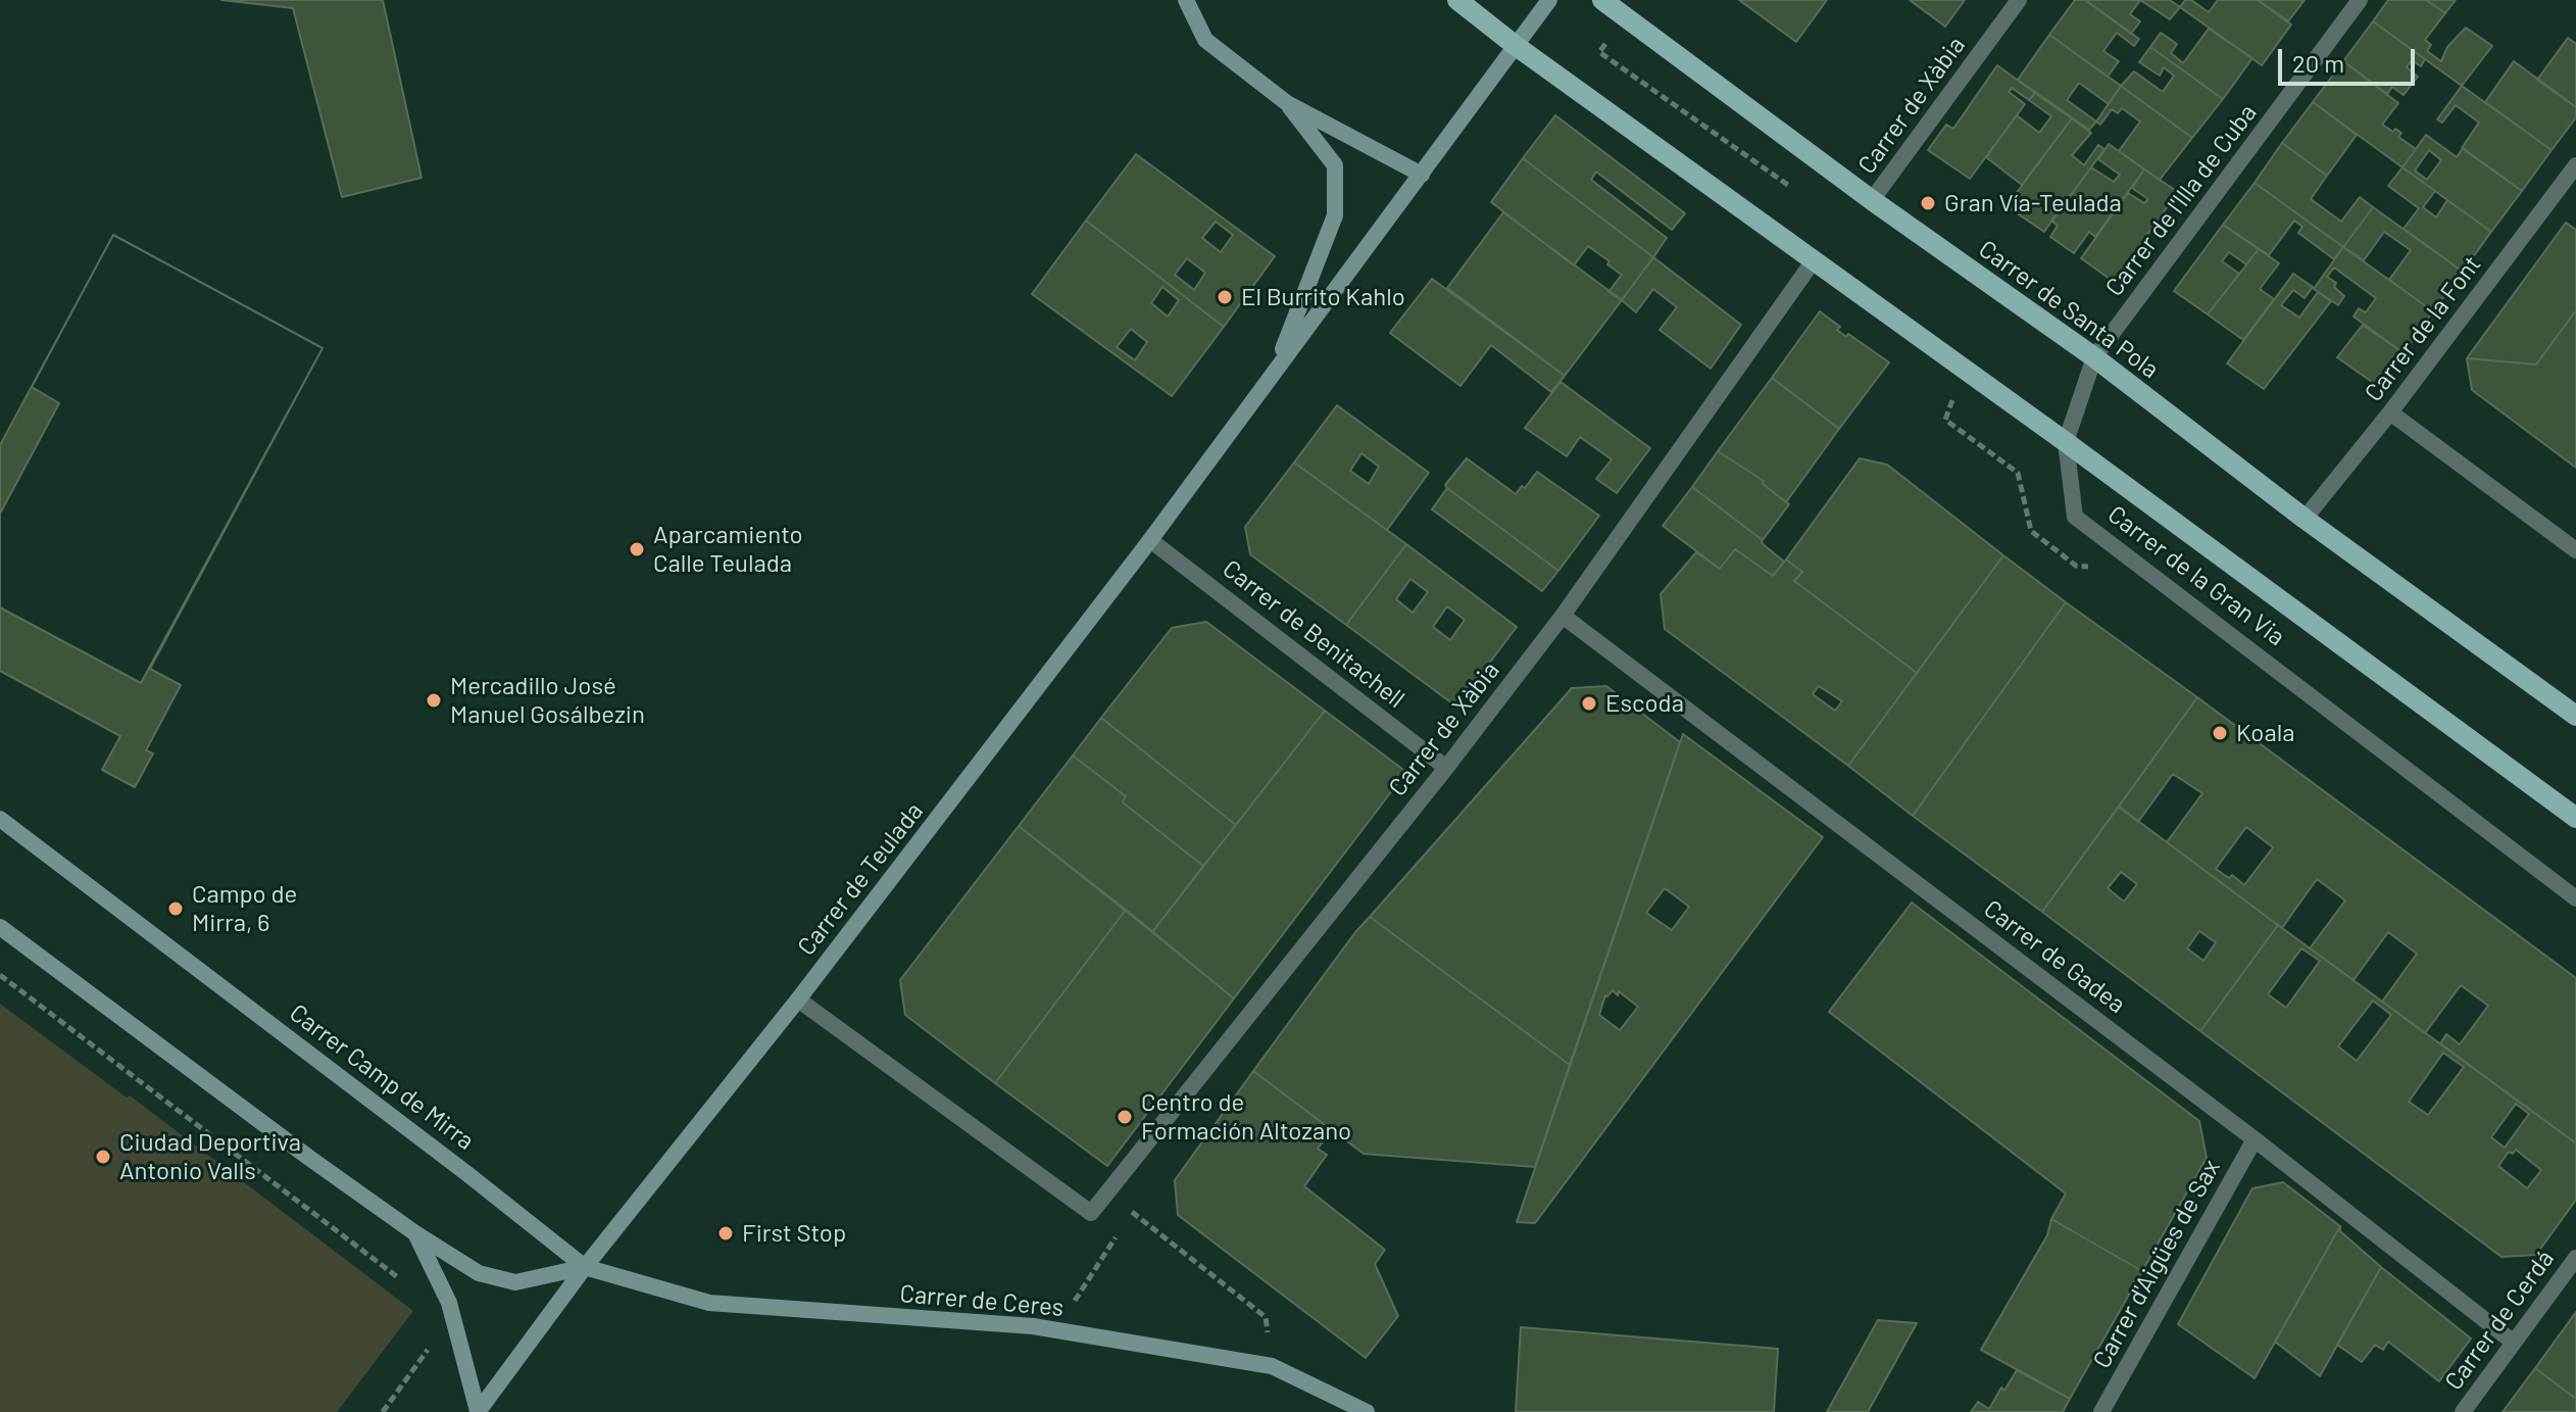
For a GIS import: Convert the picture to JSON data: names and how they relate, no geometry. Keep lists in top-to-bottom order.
{
  "streets": {
    "main road": ["Carrer de Santa Pola", "Carrer de la Gran Via"],
    "street": [
      "Carrer de Xàbia",
      "Carrer de l'Illa de Cuba",
      "Carrer de la Font",
      "Carrer de Benitachell",
      "Carrer de Teulada",
      "Carrer de Gadea",
      "Carrer Camp de Mirra",
      "Carrer d'Aigües de Sax",
      "Carrer de Ceres",
      "Carrer de Cerdá"
    ]
  },
  "crossings": [
    ["Carrer de Xàbia", "Carrer de Santa Pola"],
    ["Carrer de Xàbia", "Carrer de Benitachell"],
    ["Carrer de Xàbia", "Carrer de Teulada"],
    ["Carrer de Xàbia", "Carrer de Gadea"],
    ["Carrer de l'Illa de Cuba", "Carrer de Santa Pola"],
    ["Carrer de l'Illa de Cuba", "Carrer de la Gran Via"],
    ["Carrer de Santa Pola", "Carrer de la Font"],
    ["Carrer de Benitachell", "Carrer de Teulada"],
    ["Carrer de Teulada", "Carrer Camp de Mirra"],
    ["Carrer de Teulada", "Carrer de Ceres"],
    ["Carrer de Gadea", "Carrer d'Aigües de Sax"],
    ["Carrer de Gadea", "Carrer de Cerdá"],
    ["Carrer Camp de Mirra", "Carrer de Ceres"]
  ],
  "places": [
    "Gran Vía-Teulada",
    "El Burrito Kahlo",
    "Aparcamiento Calle Teulada",
    "Mercadillo José Manuel Gosálbezin",
    "Escoda",
    "Koala",
    "Campo de Mirra, 6",
    "Centro de Formación Altozano",
    "Ciudad Deportiva Antonio Valls",
    "First Stop"
  ],
  "scale_bar": "20 m"
}
